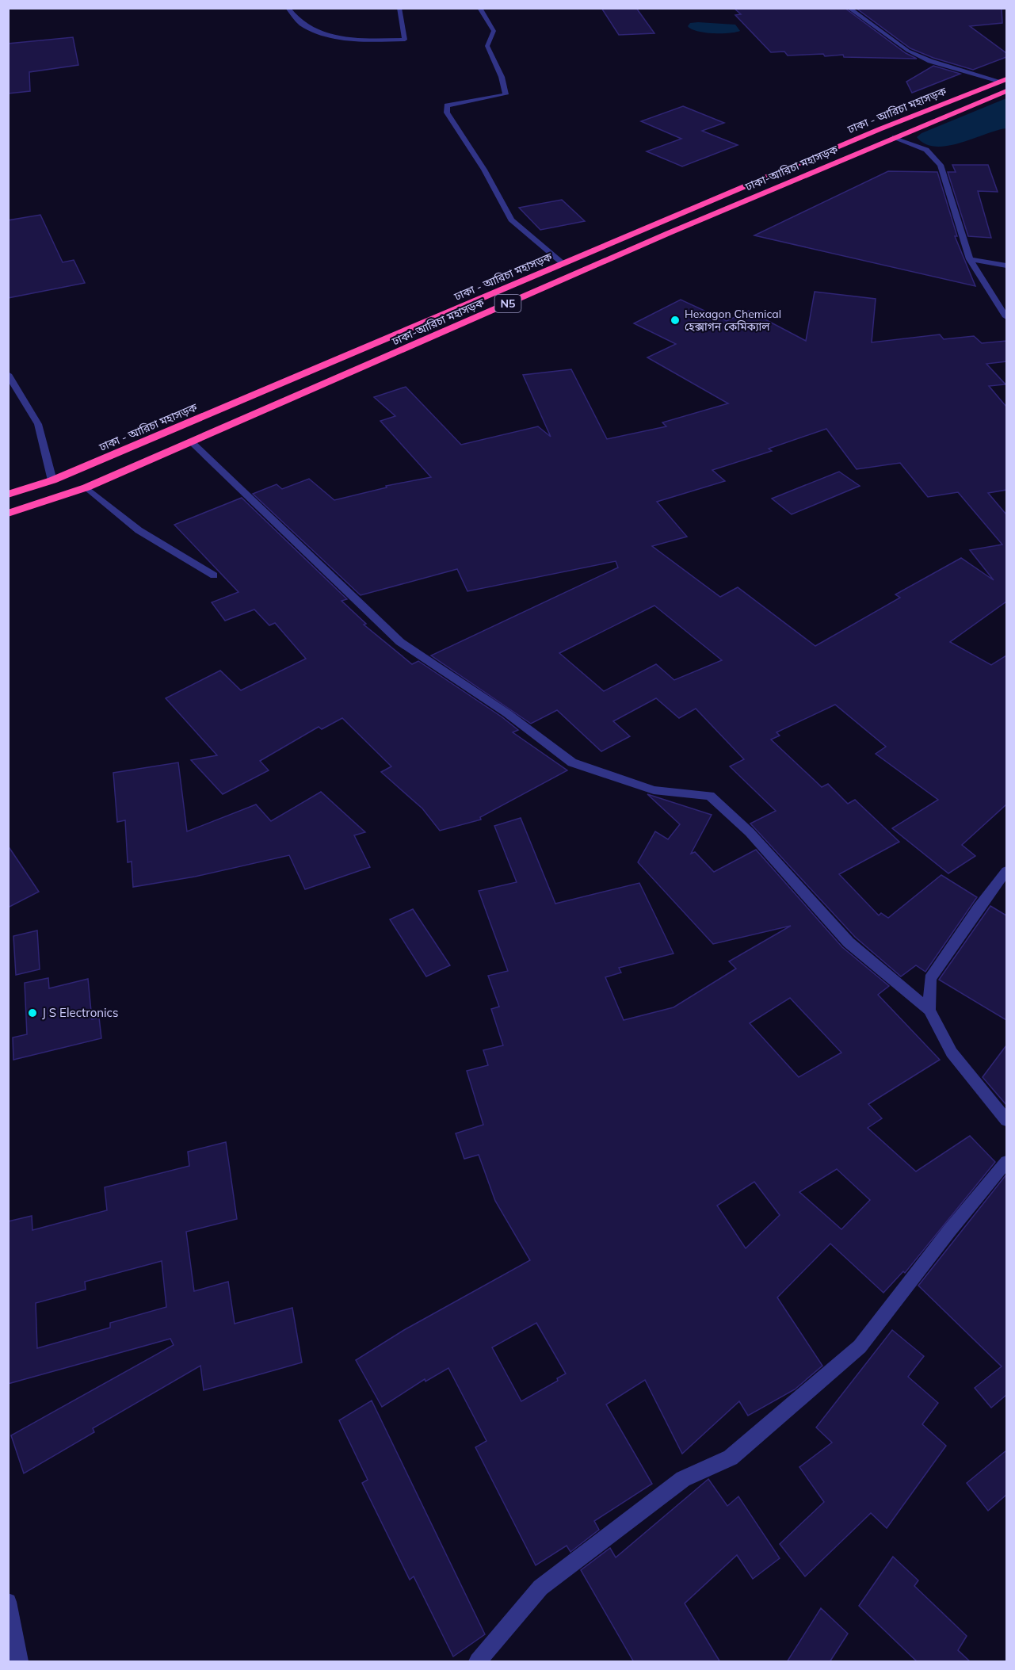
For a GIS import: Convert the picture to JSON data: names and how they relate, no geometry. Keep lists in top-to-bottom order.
{
  "streets": {
    "highway": ["ঢাকা - আরিচা মহাসড়ক", "ঢাকা-আরিচা মহাসড়ক", "N5"]
  },
  "places": ["Hexagon Chemical হেক্সাগন কেমিক্যাল", "J S Electronics"]
}
